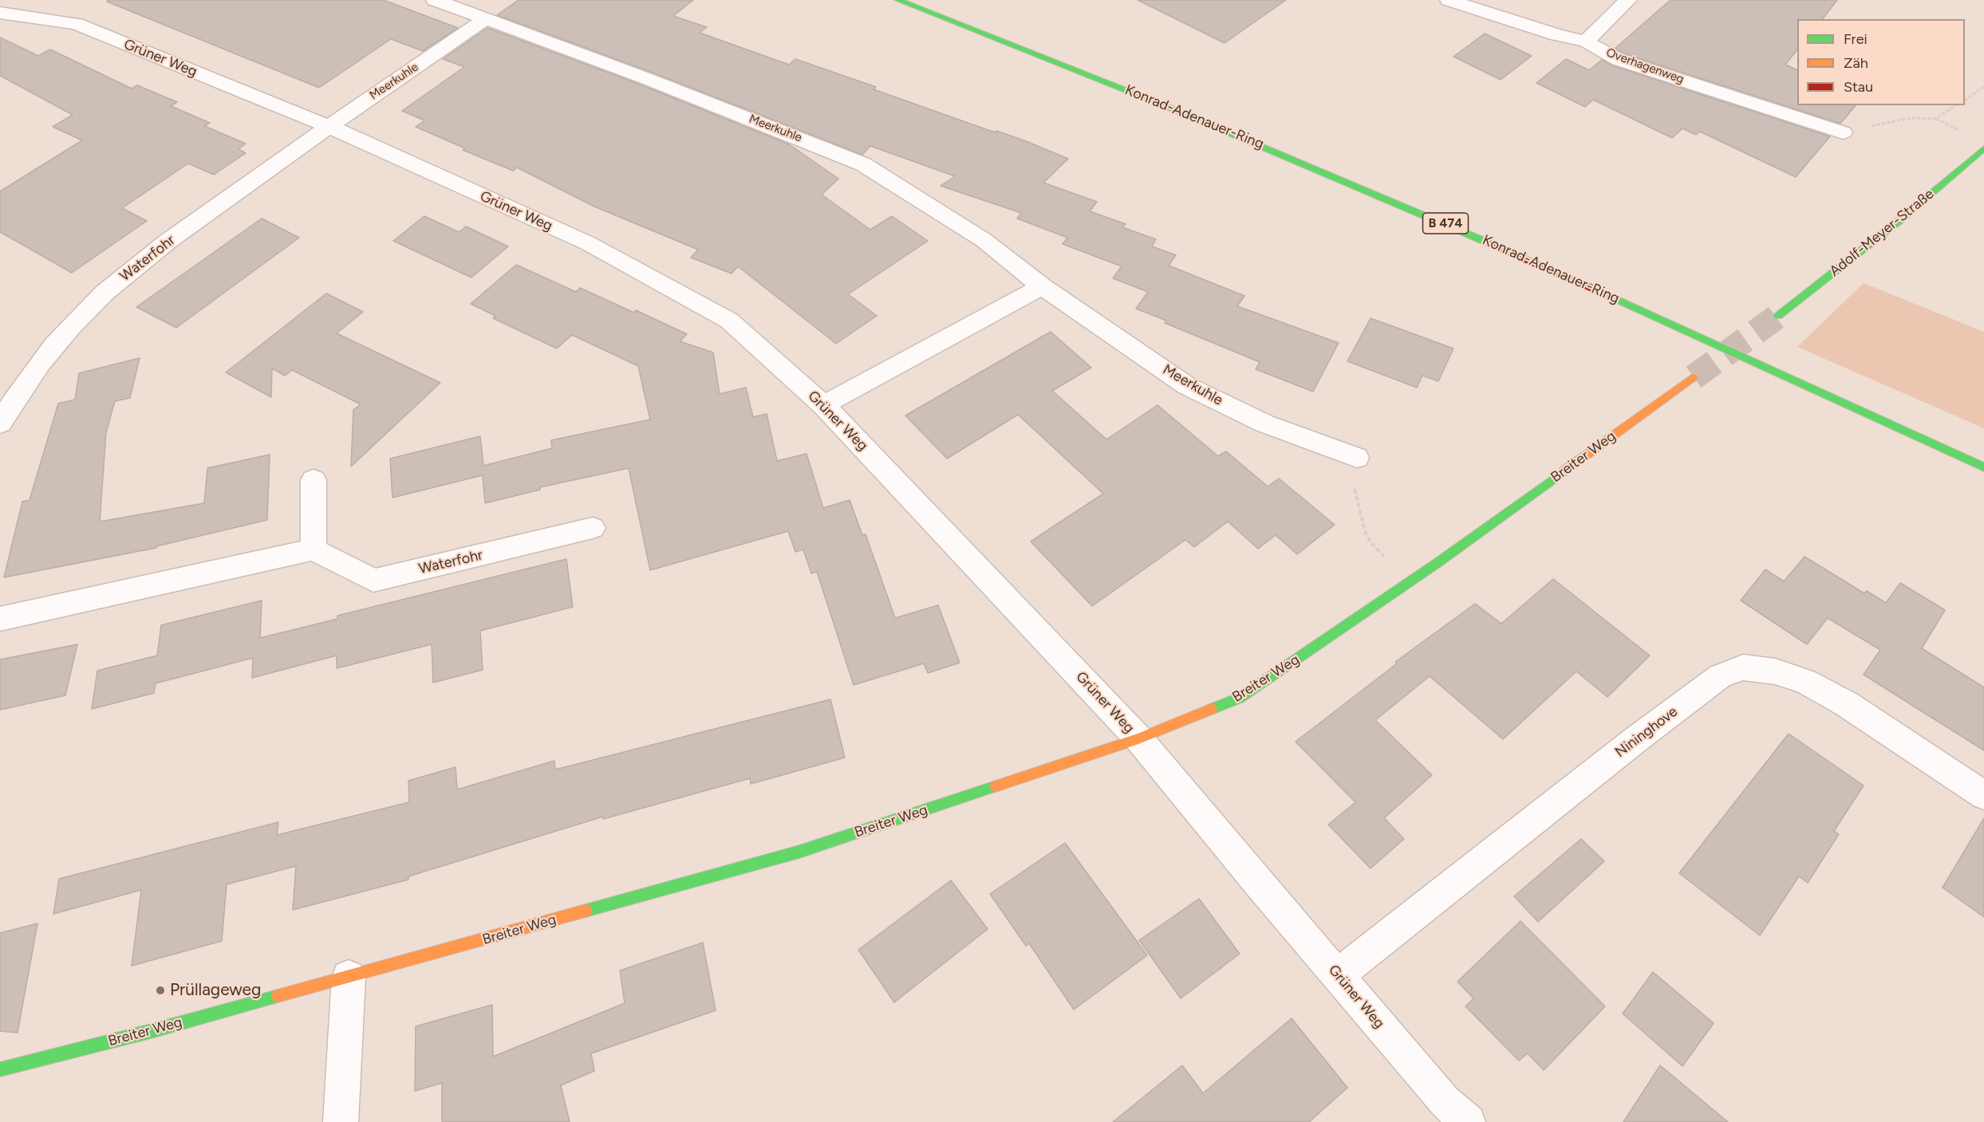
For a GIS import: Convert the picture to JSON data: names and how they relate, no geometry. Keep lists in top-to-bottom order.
{
  "streets": {
    "street": [
      "Grüner Weg",
      "Overhagenweg",
      "Meerkuhle",
      "Konrad-Adenauer-Ring",
      "B 474",
      "Adolf-Meyer-Straße",
      "Waterfohr",
      "Breiter Weg",
      "Nininghove"
    ]
  },
  "crossings": [
    ["Grüner Weg", "Meerkuhle"],
    ["Grüner Weg", "Waterfohr"],
    ["Grüner Weg", "Breiter Weg"],
    ["Grüner Weg", "Nininghove"],
    ["Meerkuhle", "Waterfohr"]
  ],
  "places": ["Prüllageweg"],
  "legend": ["Frei", "Zäh", "Stau"]
}
